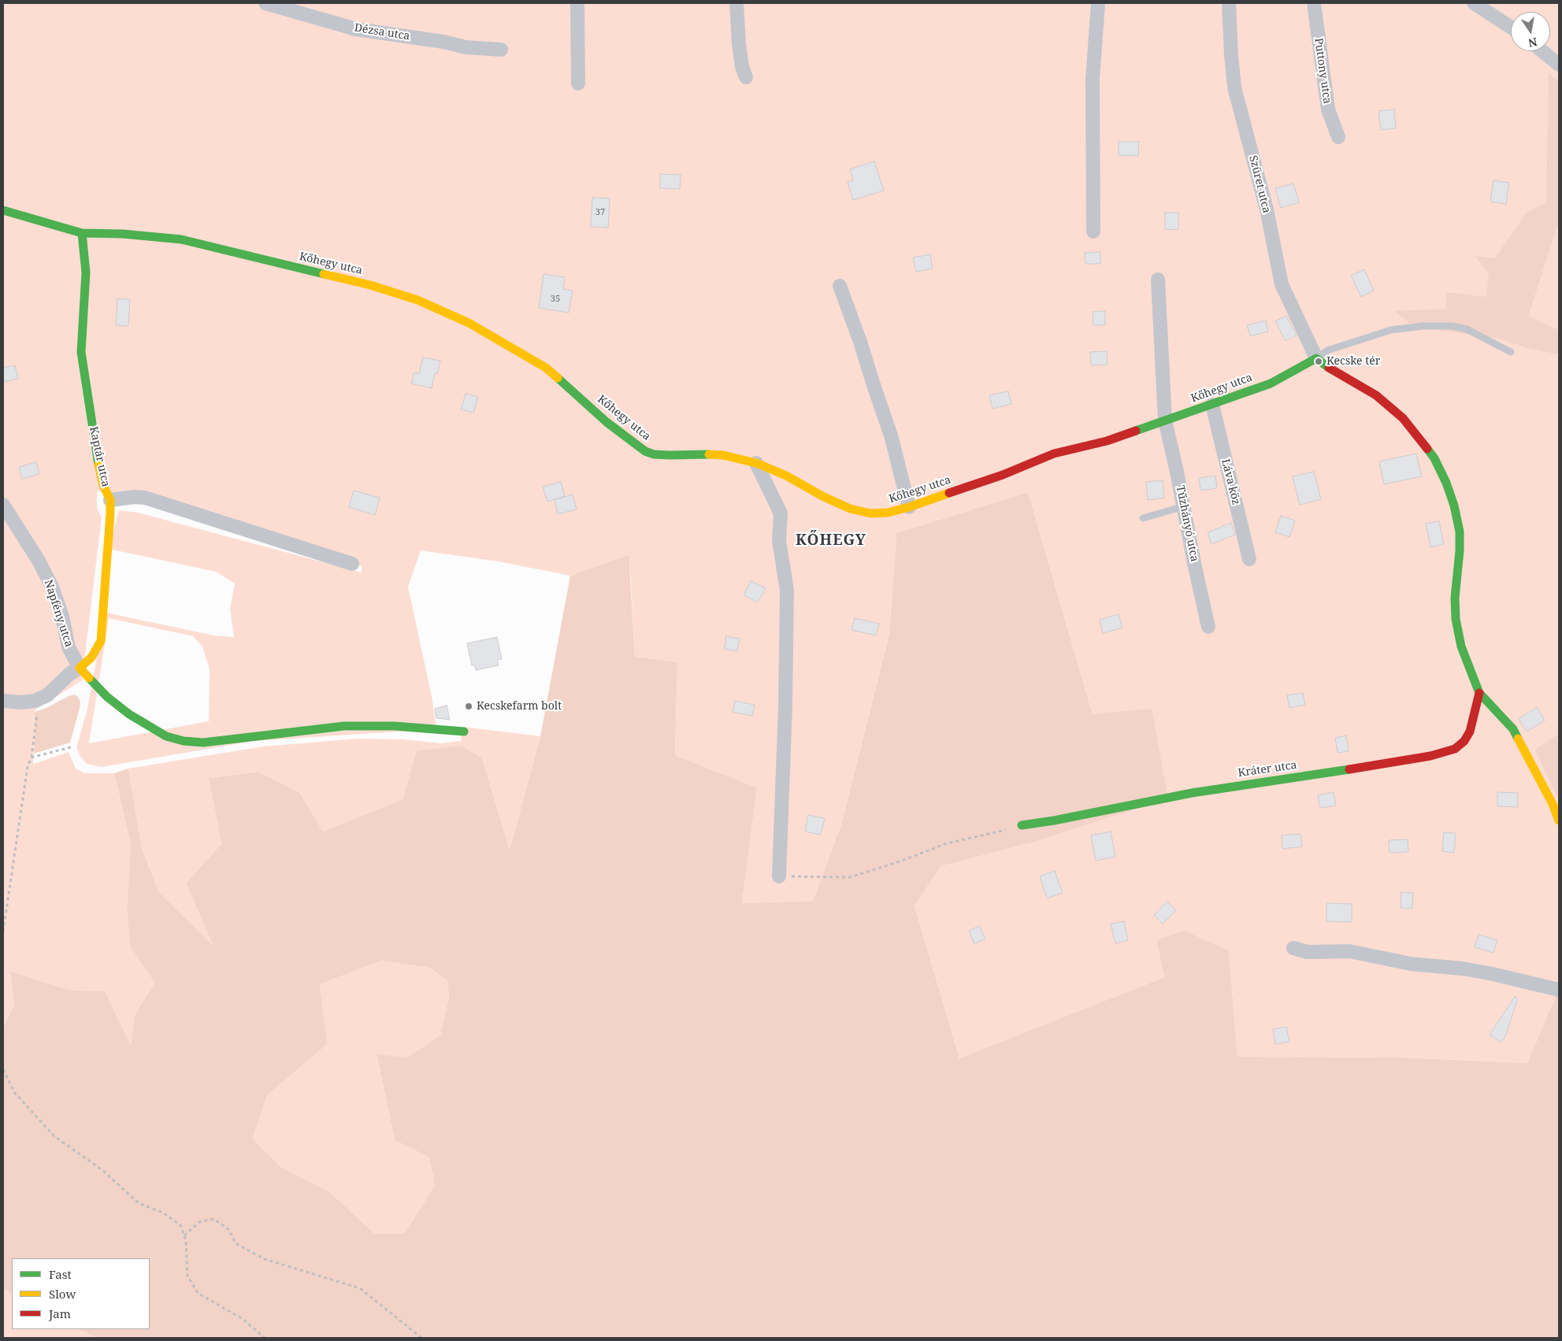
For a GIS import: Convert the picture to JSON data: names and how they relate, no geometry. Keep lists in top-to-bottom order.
{
  "streets": {
    "street": [
      "Dézsa utca",
      "Puttony utca",
      "Szüret utca",
      "Kőhegy utca",
      "Kaptár utca",
      "Láva köz",
      "Tűzhányó utca",
      "Napfény utca",
      "Kráter utca"
    ]
  },
  "crossings": [
    ["Szüret utca", "Kőhegy utca"],
    ["Kőhegy utca", "Kaptár utca"],
    ["Kőhegy utca", "Láva köz"],
    ["Kőhegy utca", "Tűzhányó utca"]
  ],
  "districts": ["KŐHEGY"],
  "places": ["Kecske tér", "Kecskefarm bolt"],
  "house_numbers": ["37", "35"],
  "legend": ["Fast", "Slow", "Jam"],
  "north": "bottom"
}
